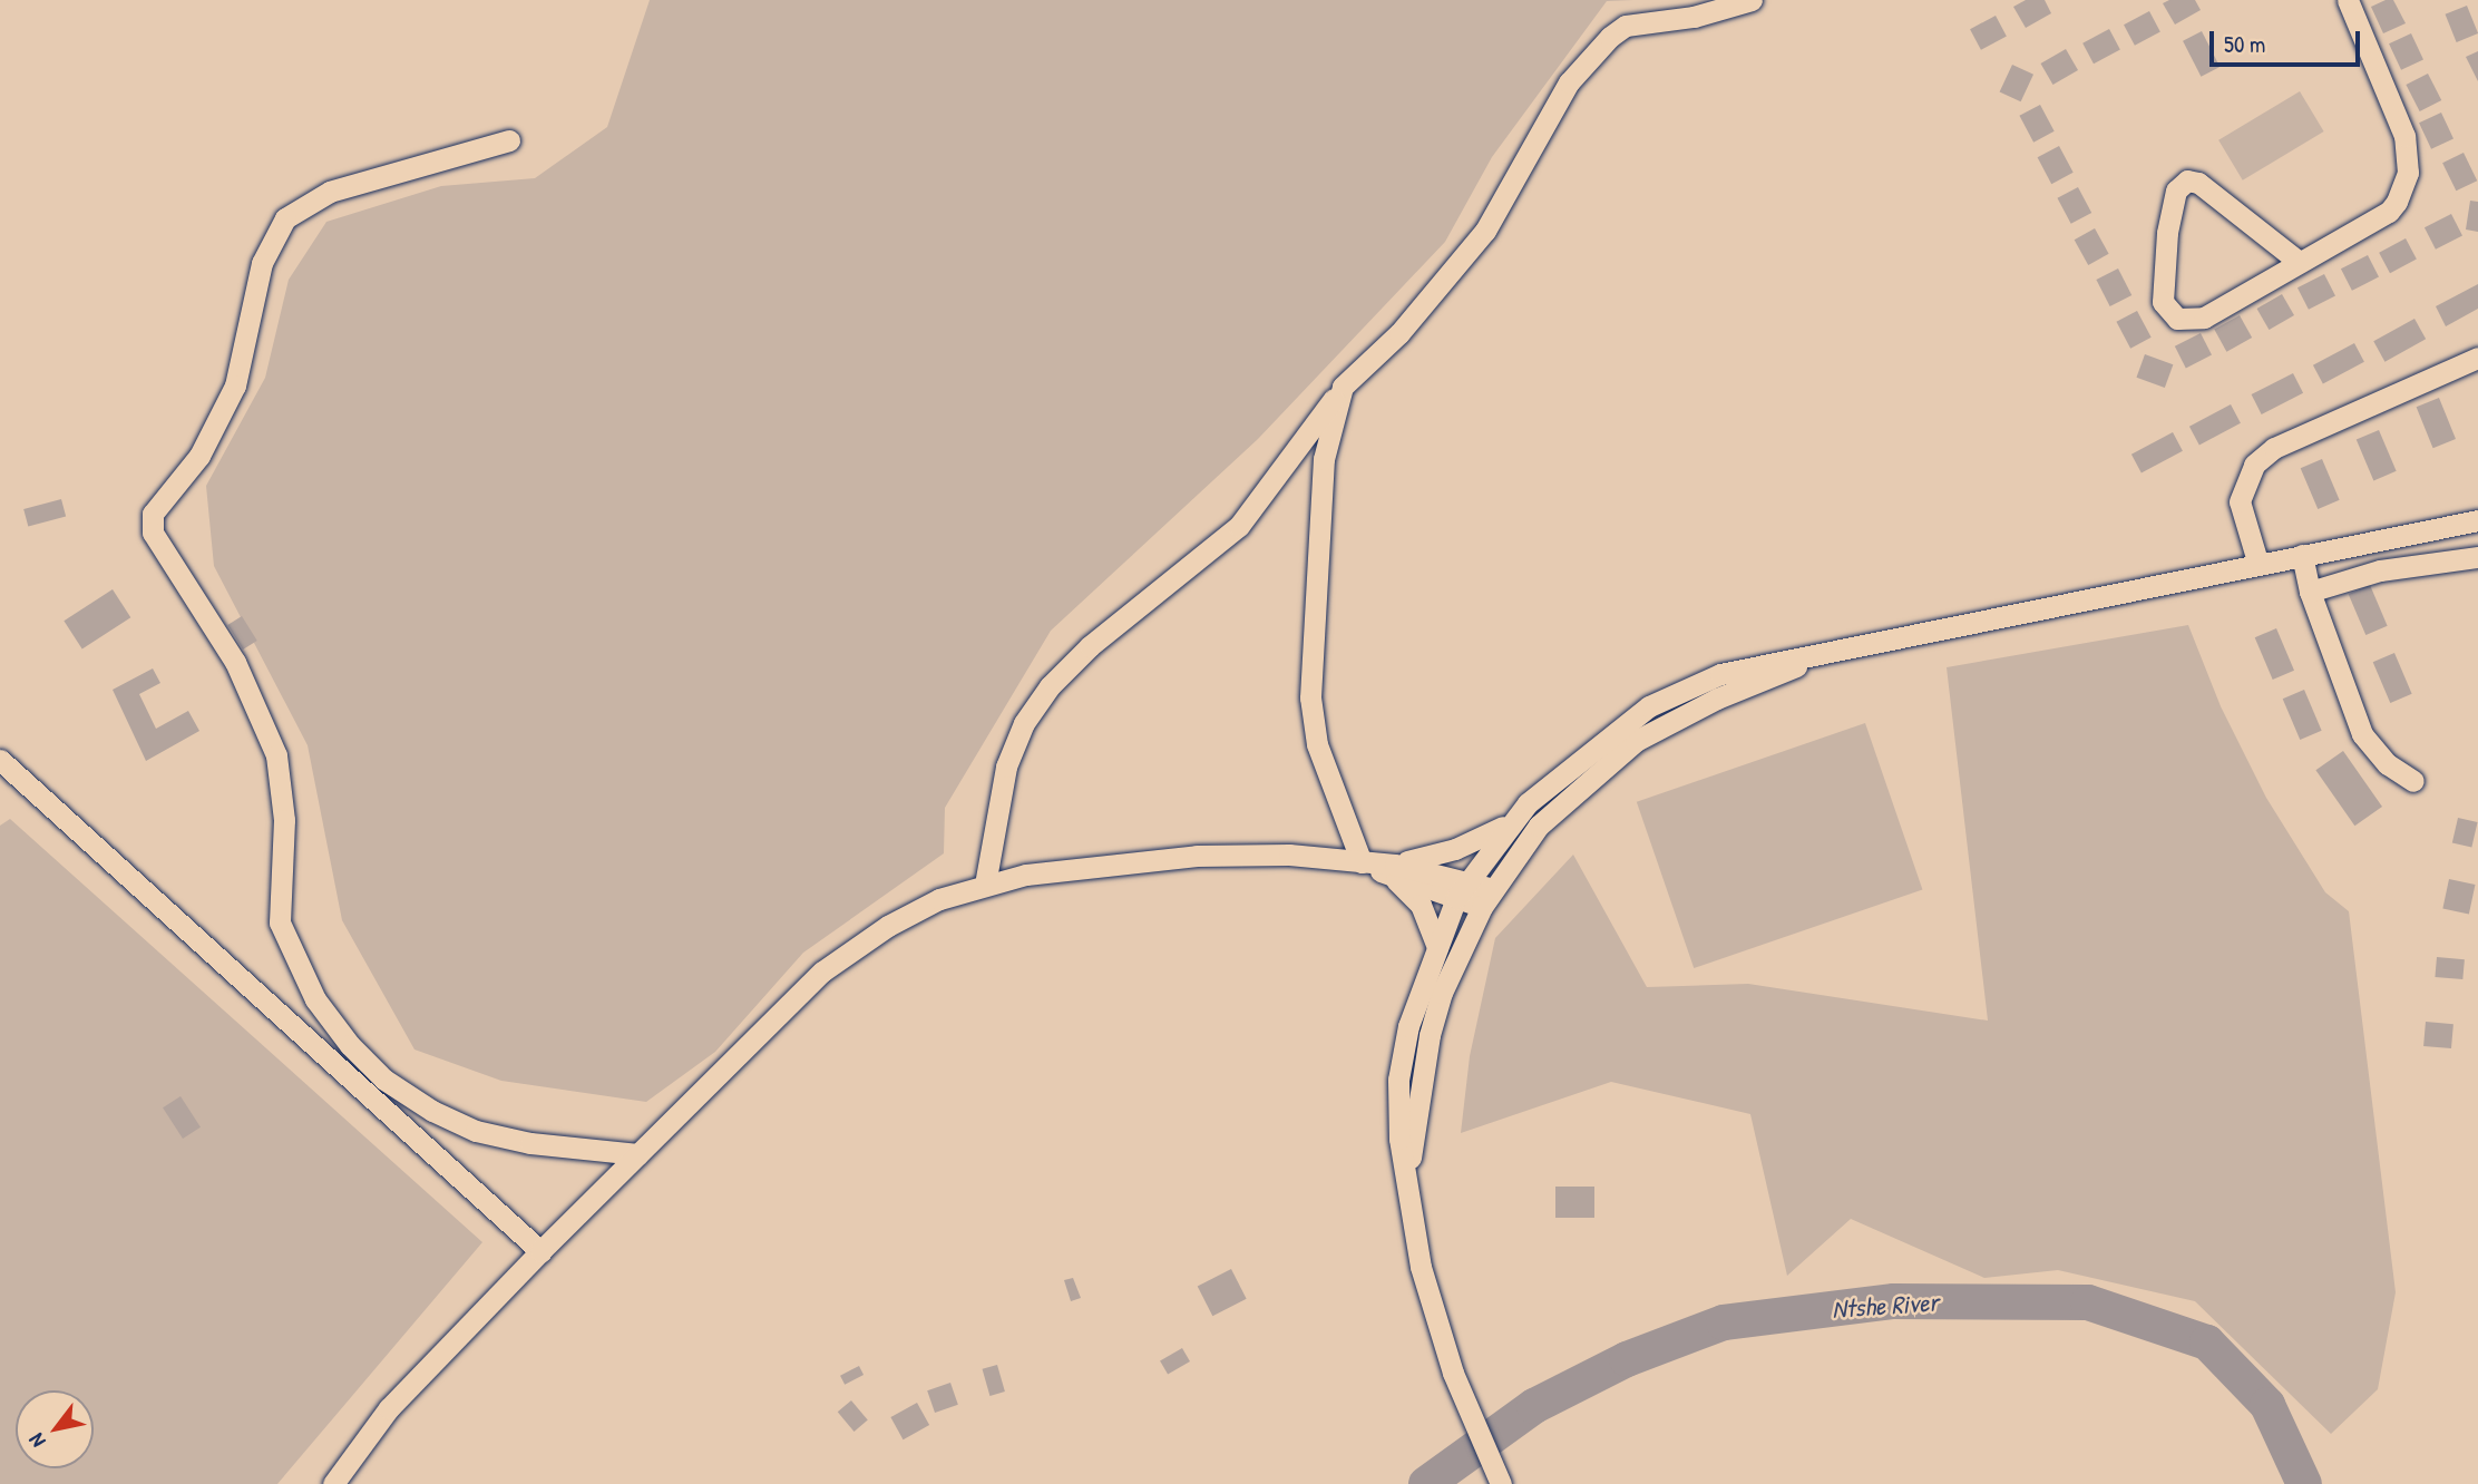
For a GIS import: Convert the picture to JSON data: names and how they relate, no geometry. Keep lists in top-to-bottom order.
{
  "water": ["Ntshe River"],
  "scale_bar": "50 m",
  "north": "bottom left"
}
